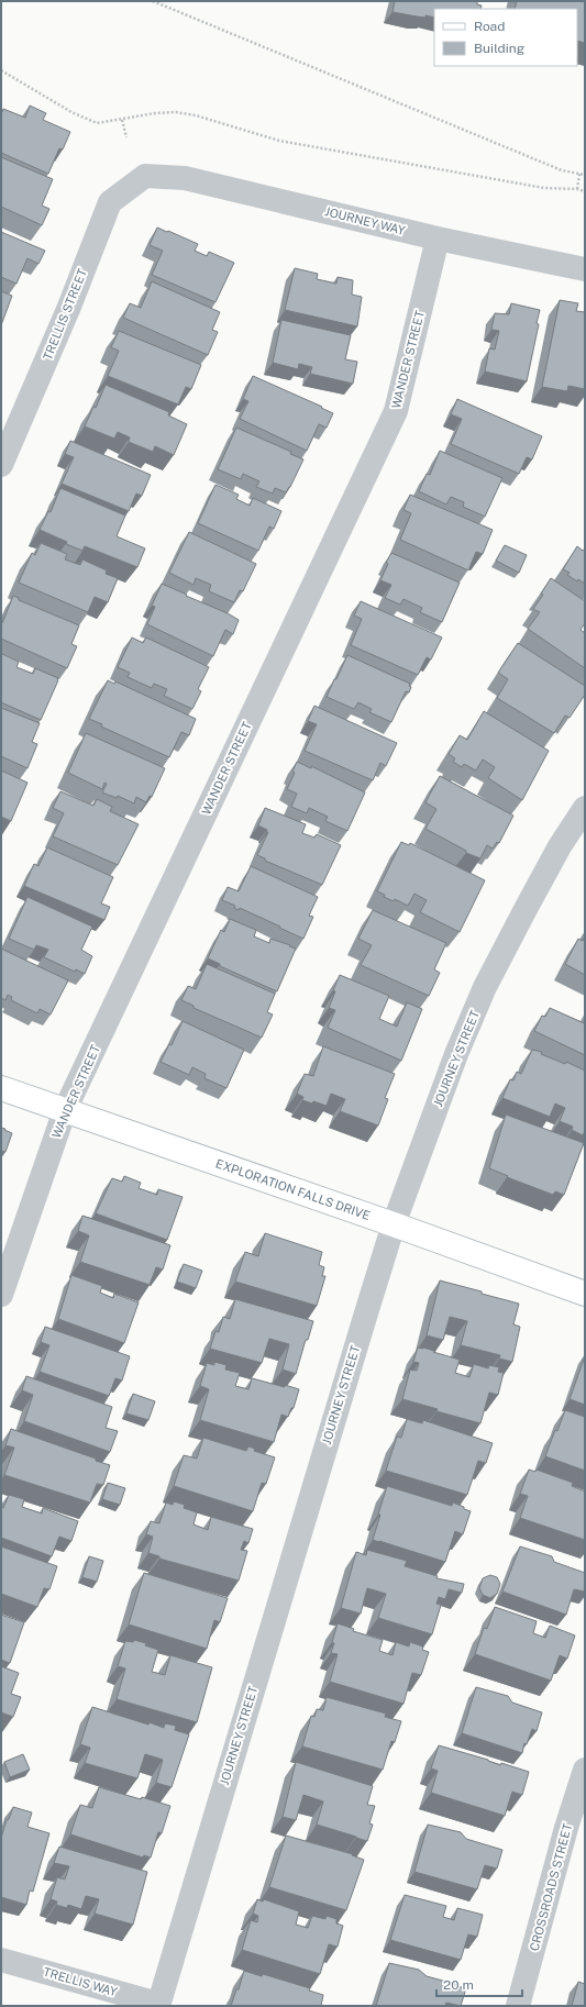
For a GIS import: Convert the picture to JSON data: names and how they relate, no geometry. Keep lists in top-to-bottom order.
{
  "streets": {
    "street": [
      "JOURNEY WAY",
      "TRELLIS STREET",
      "WANDER STREET",
      "JOURNEY STREET",
      "EXPLORATION FALLS DRIVE",
      "CROSSROADS STREET",
      "TRELLIS WAY"
    ]
  },
  "crossings": [
    ["JOURNEY WAY", "TRELLIS STREET"],
    ["JOURNEY WAY", "WANDER STREET"],
    ["WANDER STREET", "EXPLORATION FALLS DRIVE"],
    ["JOURNEY STREET", "EXPLORATION FALLS DRIVE"],
    ["JOURNEY STREET", "TRELLIS WAY"]
  ],
  "legend": ["Road", "Building"],
  "scale_bar": "20 m"
}
